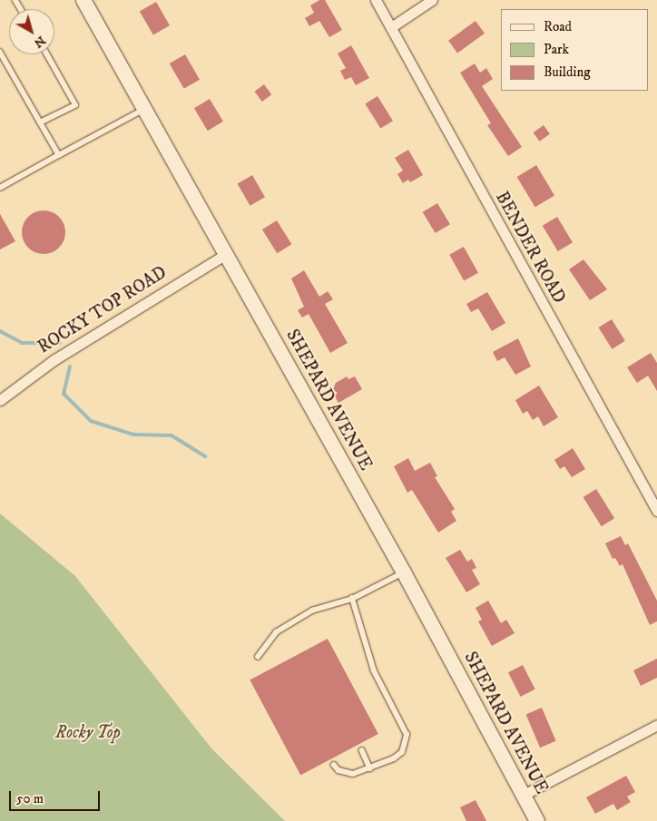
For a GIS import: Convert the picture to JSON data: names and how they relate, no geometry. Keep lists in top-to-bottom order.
{
  "streets": {
    "main road": ["SHEPARD AVENUE"],
    "street": ["BENDER ROAD", "ROCKY TOP ROAD"]
  },
  "crossings": [
    ["ROCKY TOP ROAD", "SHEPARD AVENUE"]
  ],
  "parks": ["Rocky Top"],
  "legend": ["Road", "Park", "Building"],
  "scale_bar": "50 m",
  "north": "bottom right"
}
